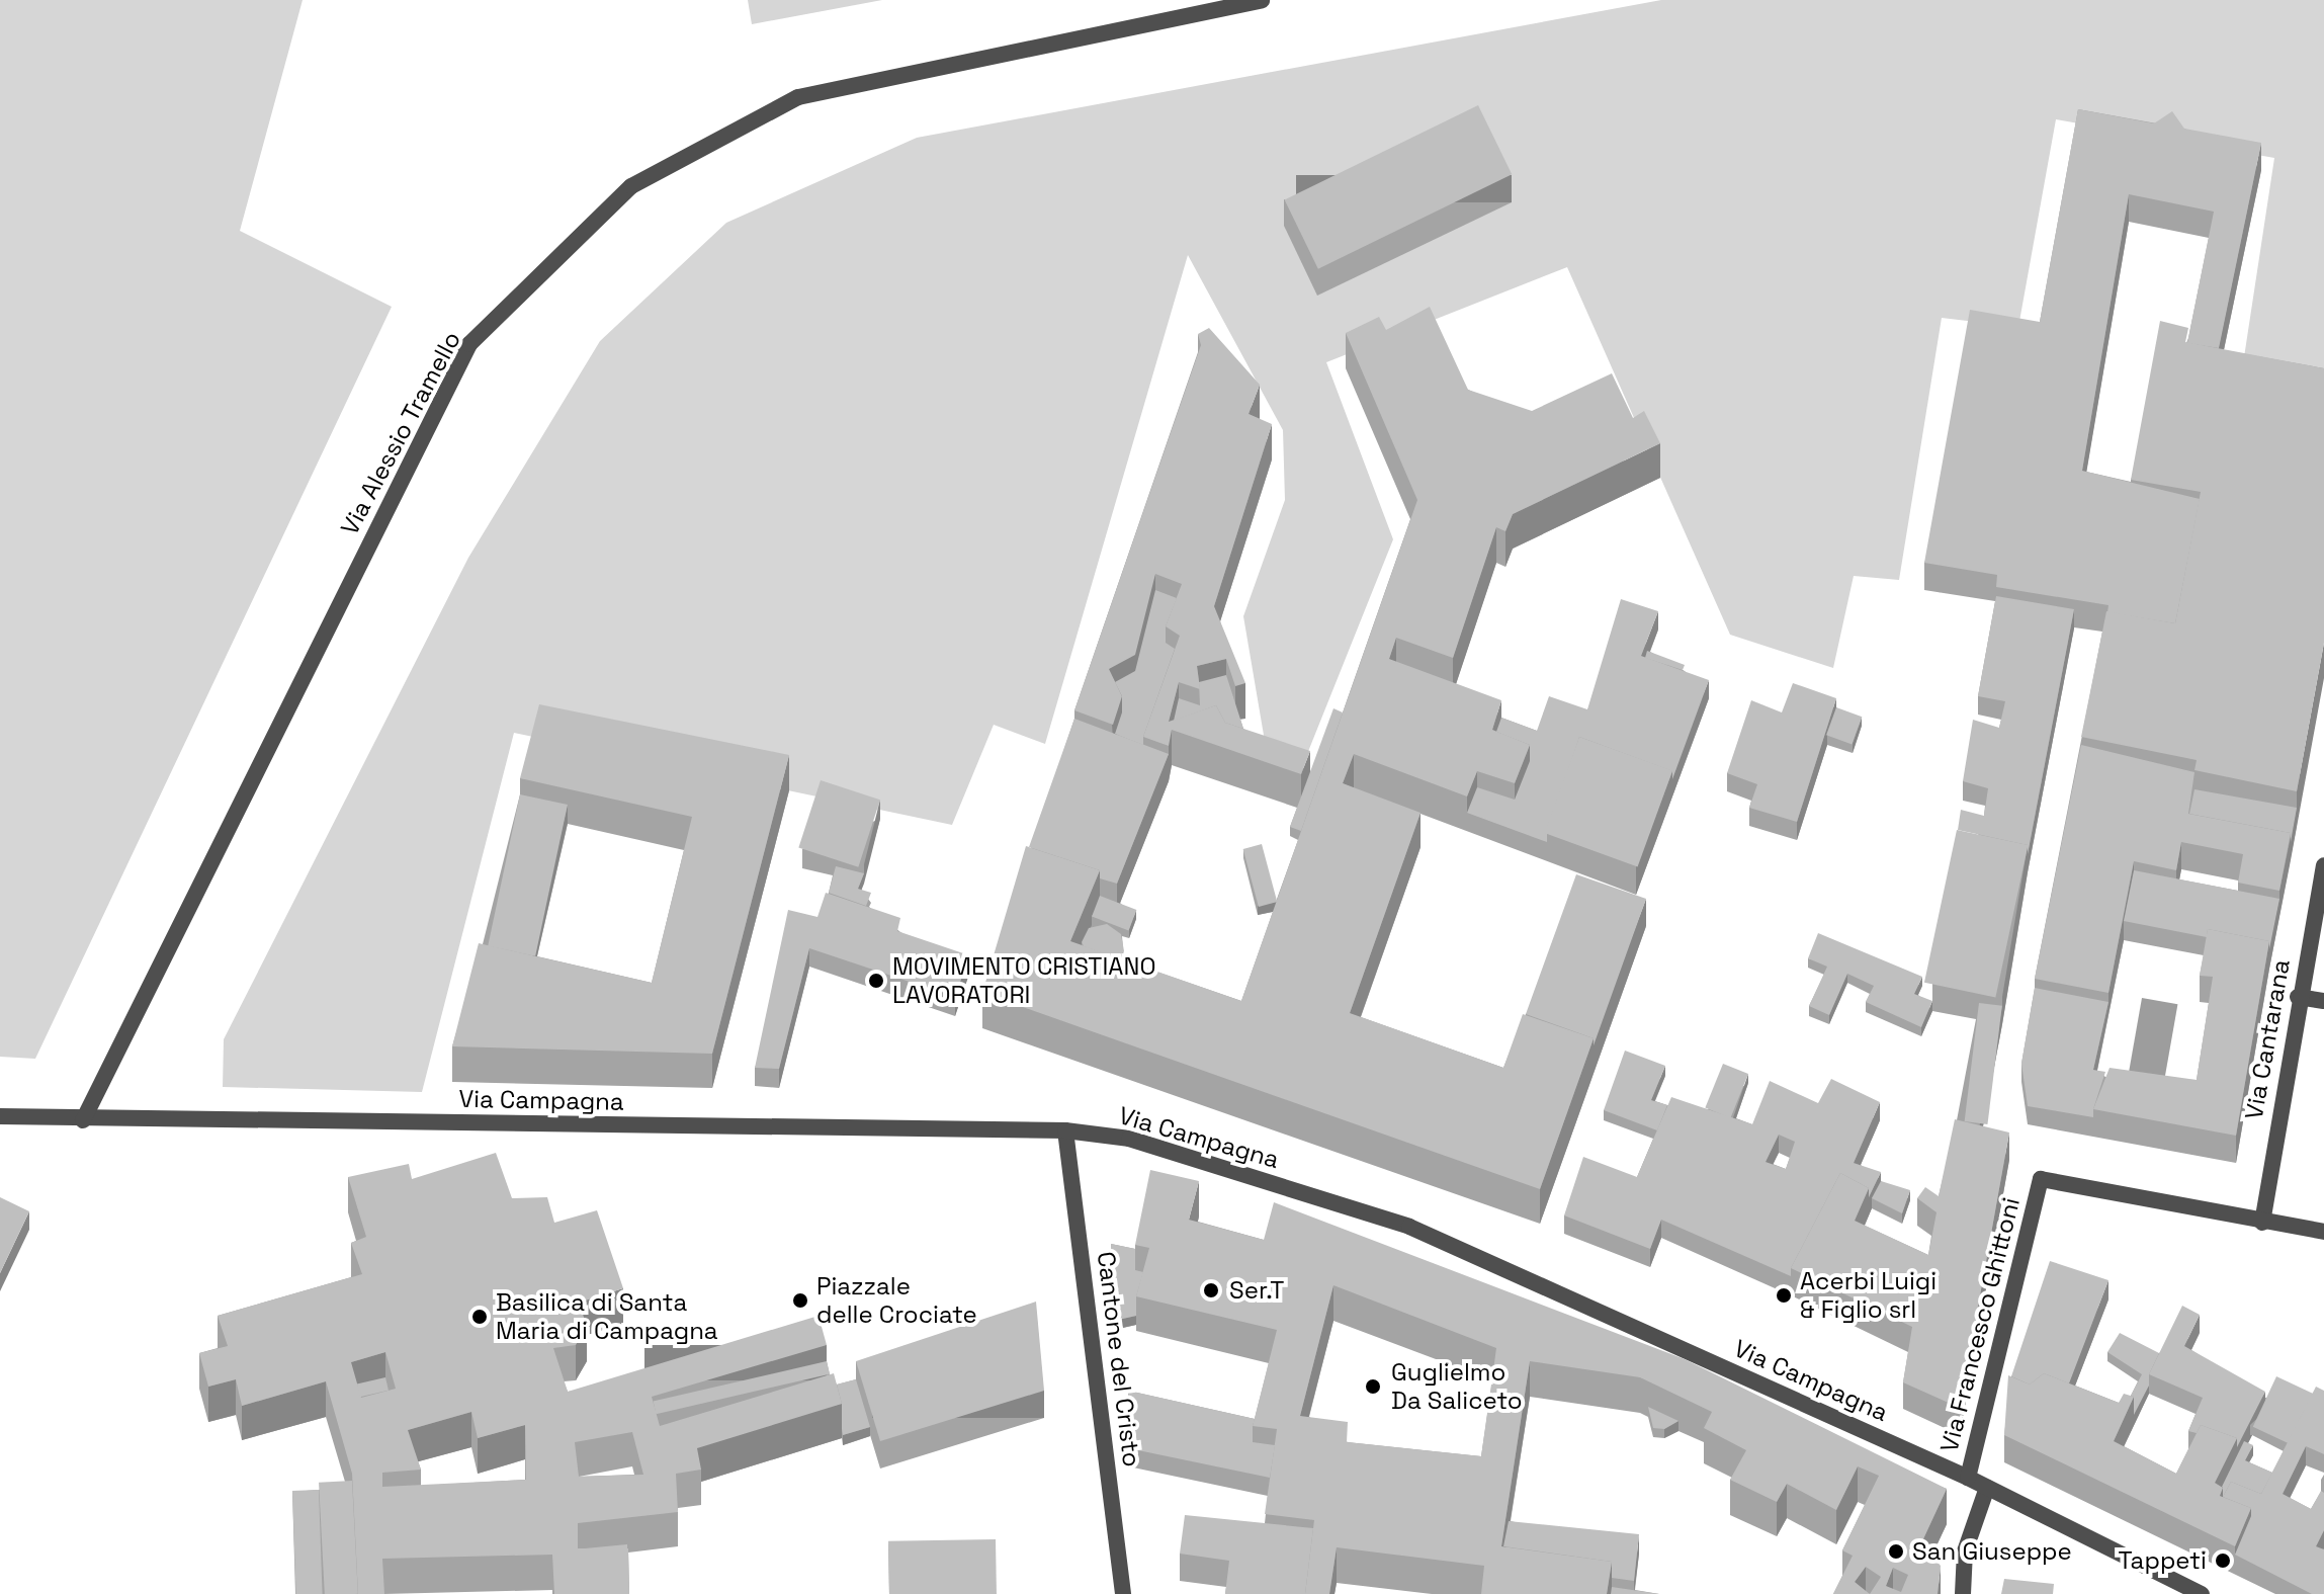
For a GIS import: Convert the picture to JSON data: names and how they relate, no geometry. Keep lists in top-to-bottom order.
{
  "streets": {
    "street": [
      "Via Alessio Tramello",
      "Via Cantarana",
      "Via Campagna",
      "Via Francesco Ghittoni",
      "Cantone del Cristo"
    ]
  },
  "crossings": [
    ["Via Alessio Tramello", "Via Campagna"],
    ["Via Cantarana", "Via Francesco Ghittoni"],
    ["Via Campagna", "Via Francesco Ghittoni"],
    ["Via Campagna", "Cantone del Cristo"]
  ],
  "places": [
    "MOVIMENTO CRISTIANO LAVORATORI",
    "Ser.T",
    "Acerbi Luigi & Figlio srl",
    "Piazzale delle Crociate",
    "Basilica di Santa Maria di Campagna",
    "Guglielmo Da Saliceto",
    "San Giuseppe",
    "Tappeti"
  ]
}
